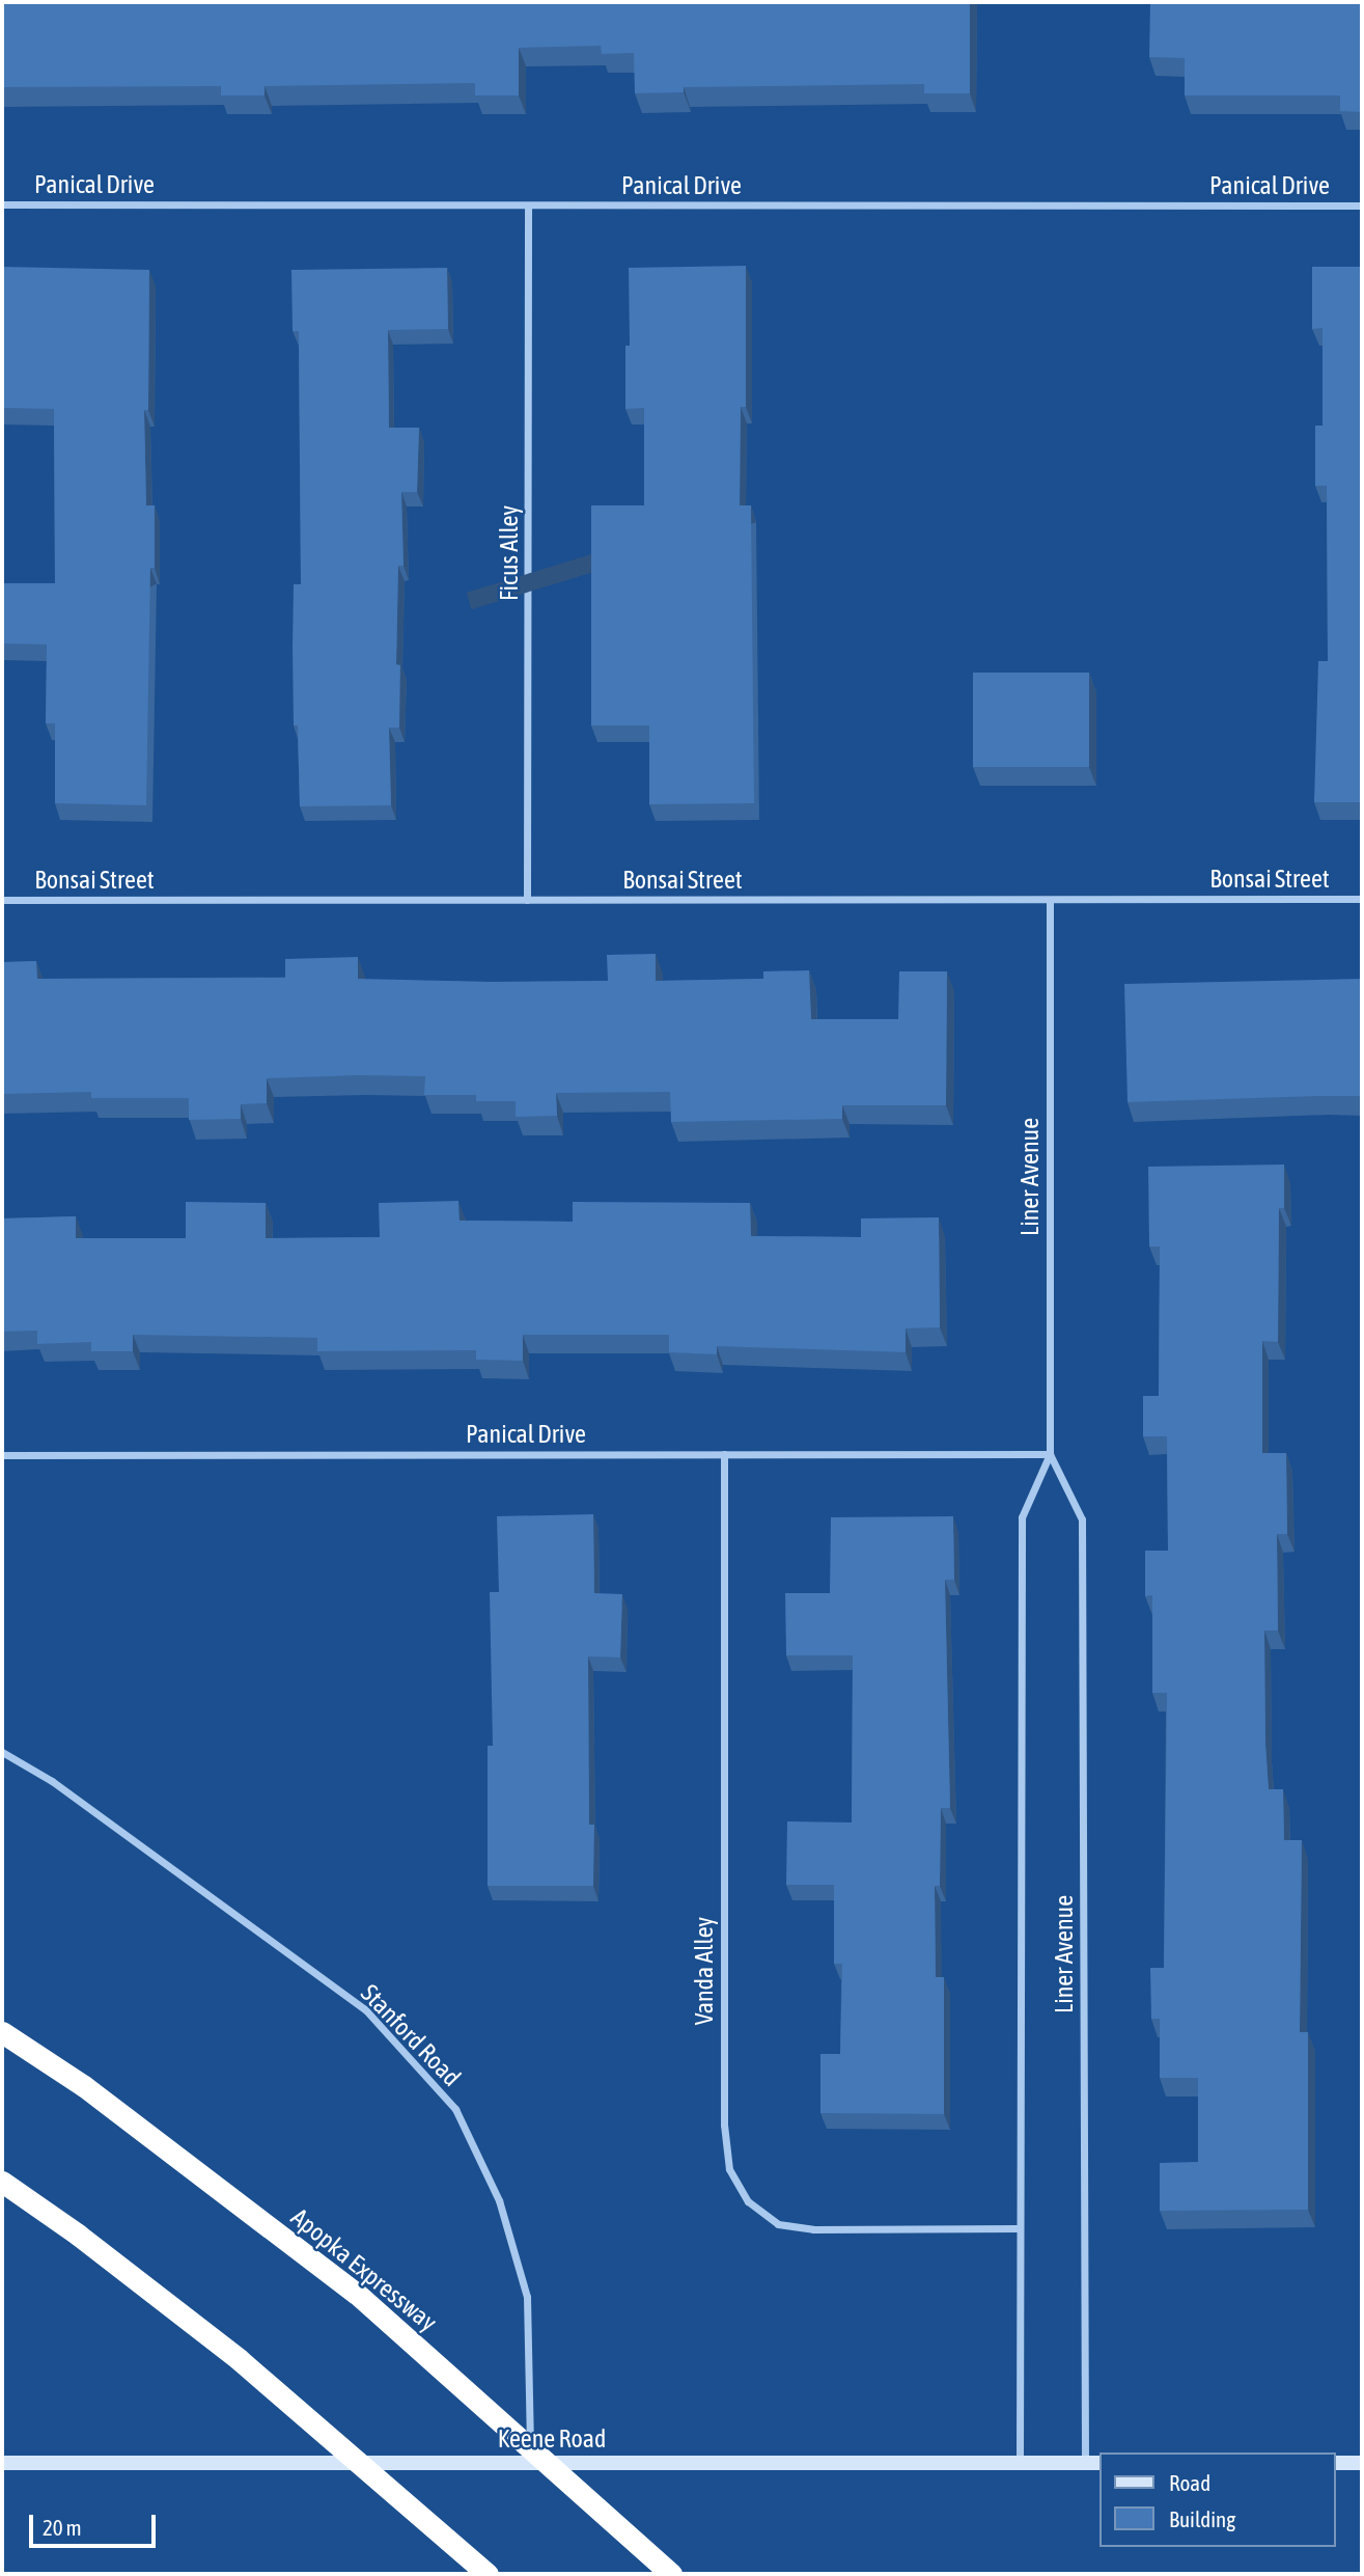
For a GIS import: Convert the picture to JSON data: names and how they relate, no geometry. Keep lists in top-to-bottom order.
{
  "streets": {
    "highway": ["Apopka Expressway"],
    "main road": ["Keene Road"],
    "street": [
      "Panical Drive",
      "Ficus Alley",
      "Bonsai Street",
      "Liner Avenue",
      "Vanda Alley",
      "Stanford Road"
    ]
  },
  "crossings": [
    ["Panical Drive", "Ficus Alley"],
    ["Panical Drive", "Liner Avenue"],
    ["Panical Drive", "Vanda Alley"],
    ["Ficus Alley", "Bonsai Street"],
    ["Bonsai Street", "Liner Avenue"],
    ["Liner Avenue", "Vanda Alley"],
    ["Liner Avenue", "Keene Road"],
    ["Stanford Road", "Keene Road"]
  ],
  "legend": ["Road", "Building"],
  "scale_bar": "20 m"
}
